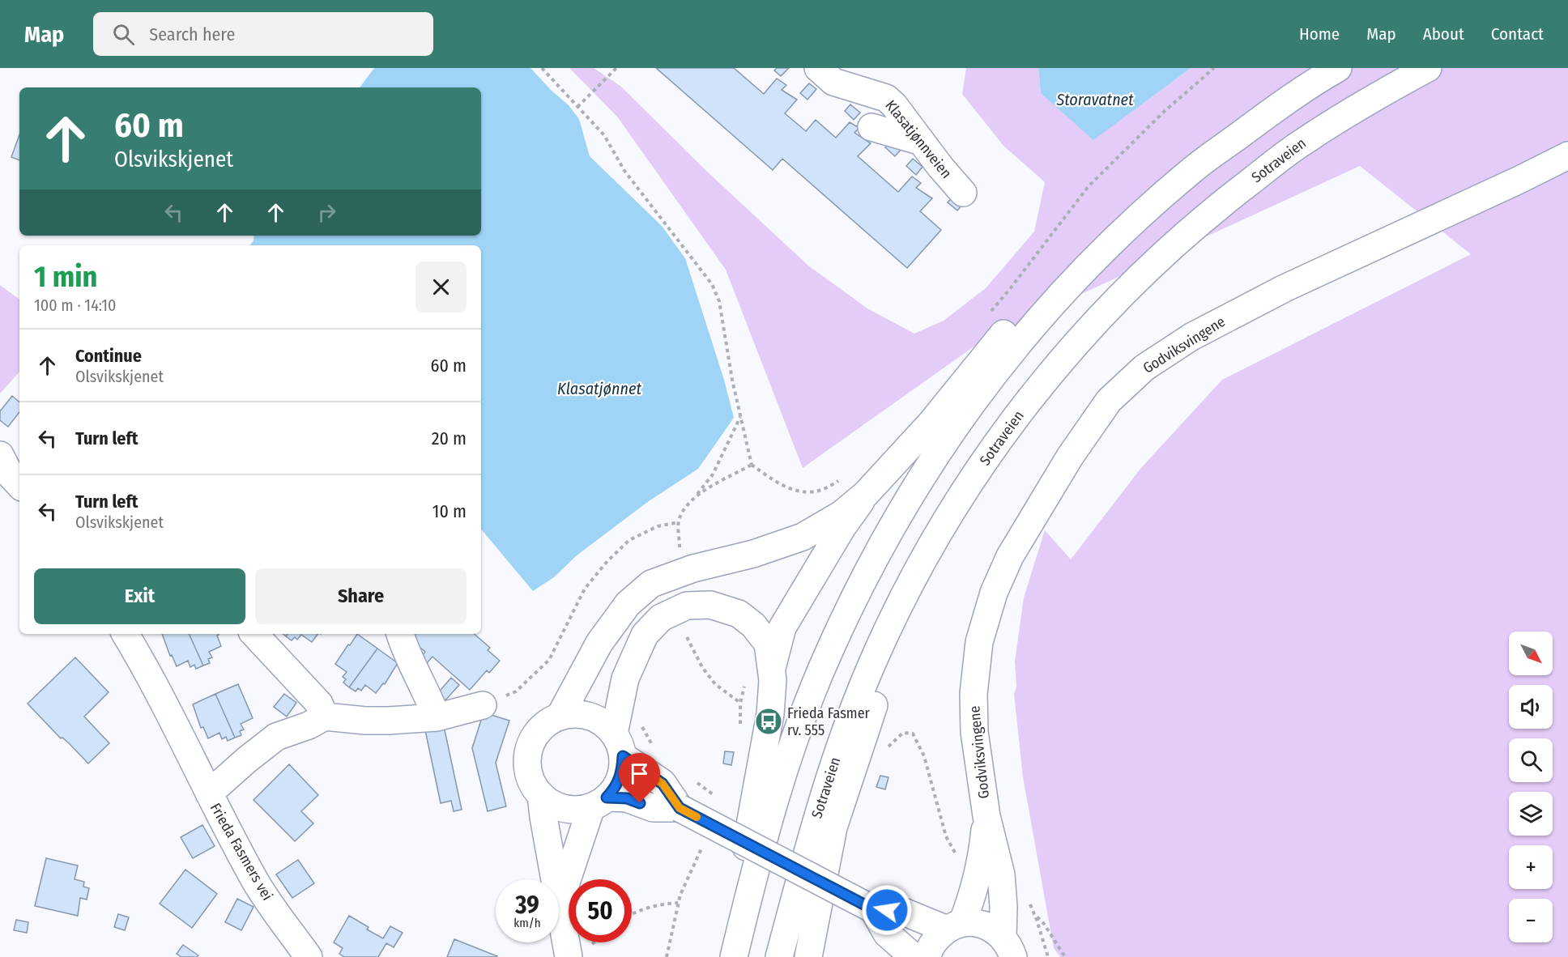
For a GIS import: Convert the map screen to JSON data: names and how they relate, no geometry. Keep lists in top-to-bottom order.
{
  "streets": {
    "main road": [
      "Klasatjønnveien",
      "Sotraveien",
      "Godviksvingene",
      "Frieda Fasmers vei"
    ]
  },
  "water": ["Storavatnet", "Klasatjønnet"],
  "places": {
    "bus stop": ["Frieda Fasmer rv. 555"]
  },
  "north": "bottom right",
  "page": {
    "header": "Map",
    "search": "Search here",
    "nav": [
      "Home",
      "Map",
      "About",
      "Contact"
    ],
    "turn": ["60 m", "Olsvikskjenet"],
    "heading": ["1 min", "100 m · 14:10"],
    "list": [
      {
        "name": "Continue",
        "note": "Olsvikskjenet",
        "value": "60 m"
      },
      {
        "name": "Turn left",
        "value": "20 m"
      },
      {
        "name": "Turn left",
        "note": "Olsvikskjenet",
        "value": "10 m"
      }
    ],
    "buttons": ["Exit", "Share"],
    "map_buttons": ["+", "−"],
    "speed": "39 km/h",
    "limit": "50"
  }
}
